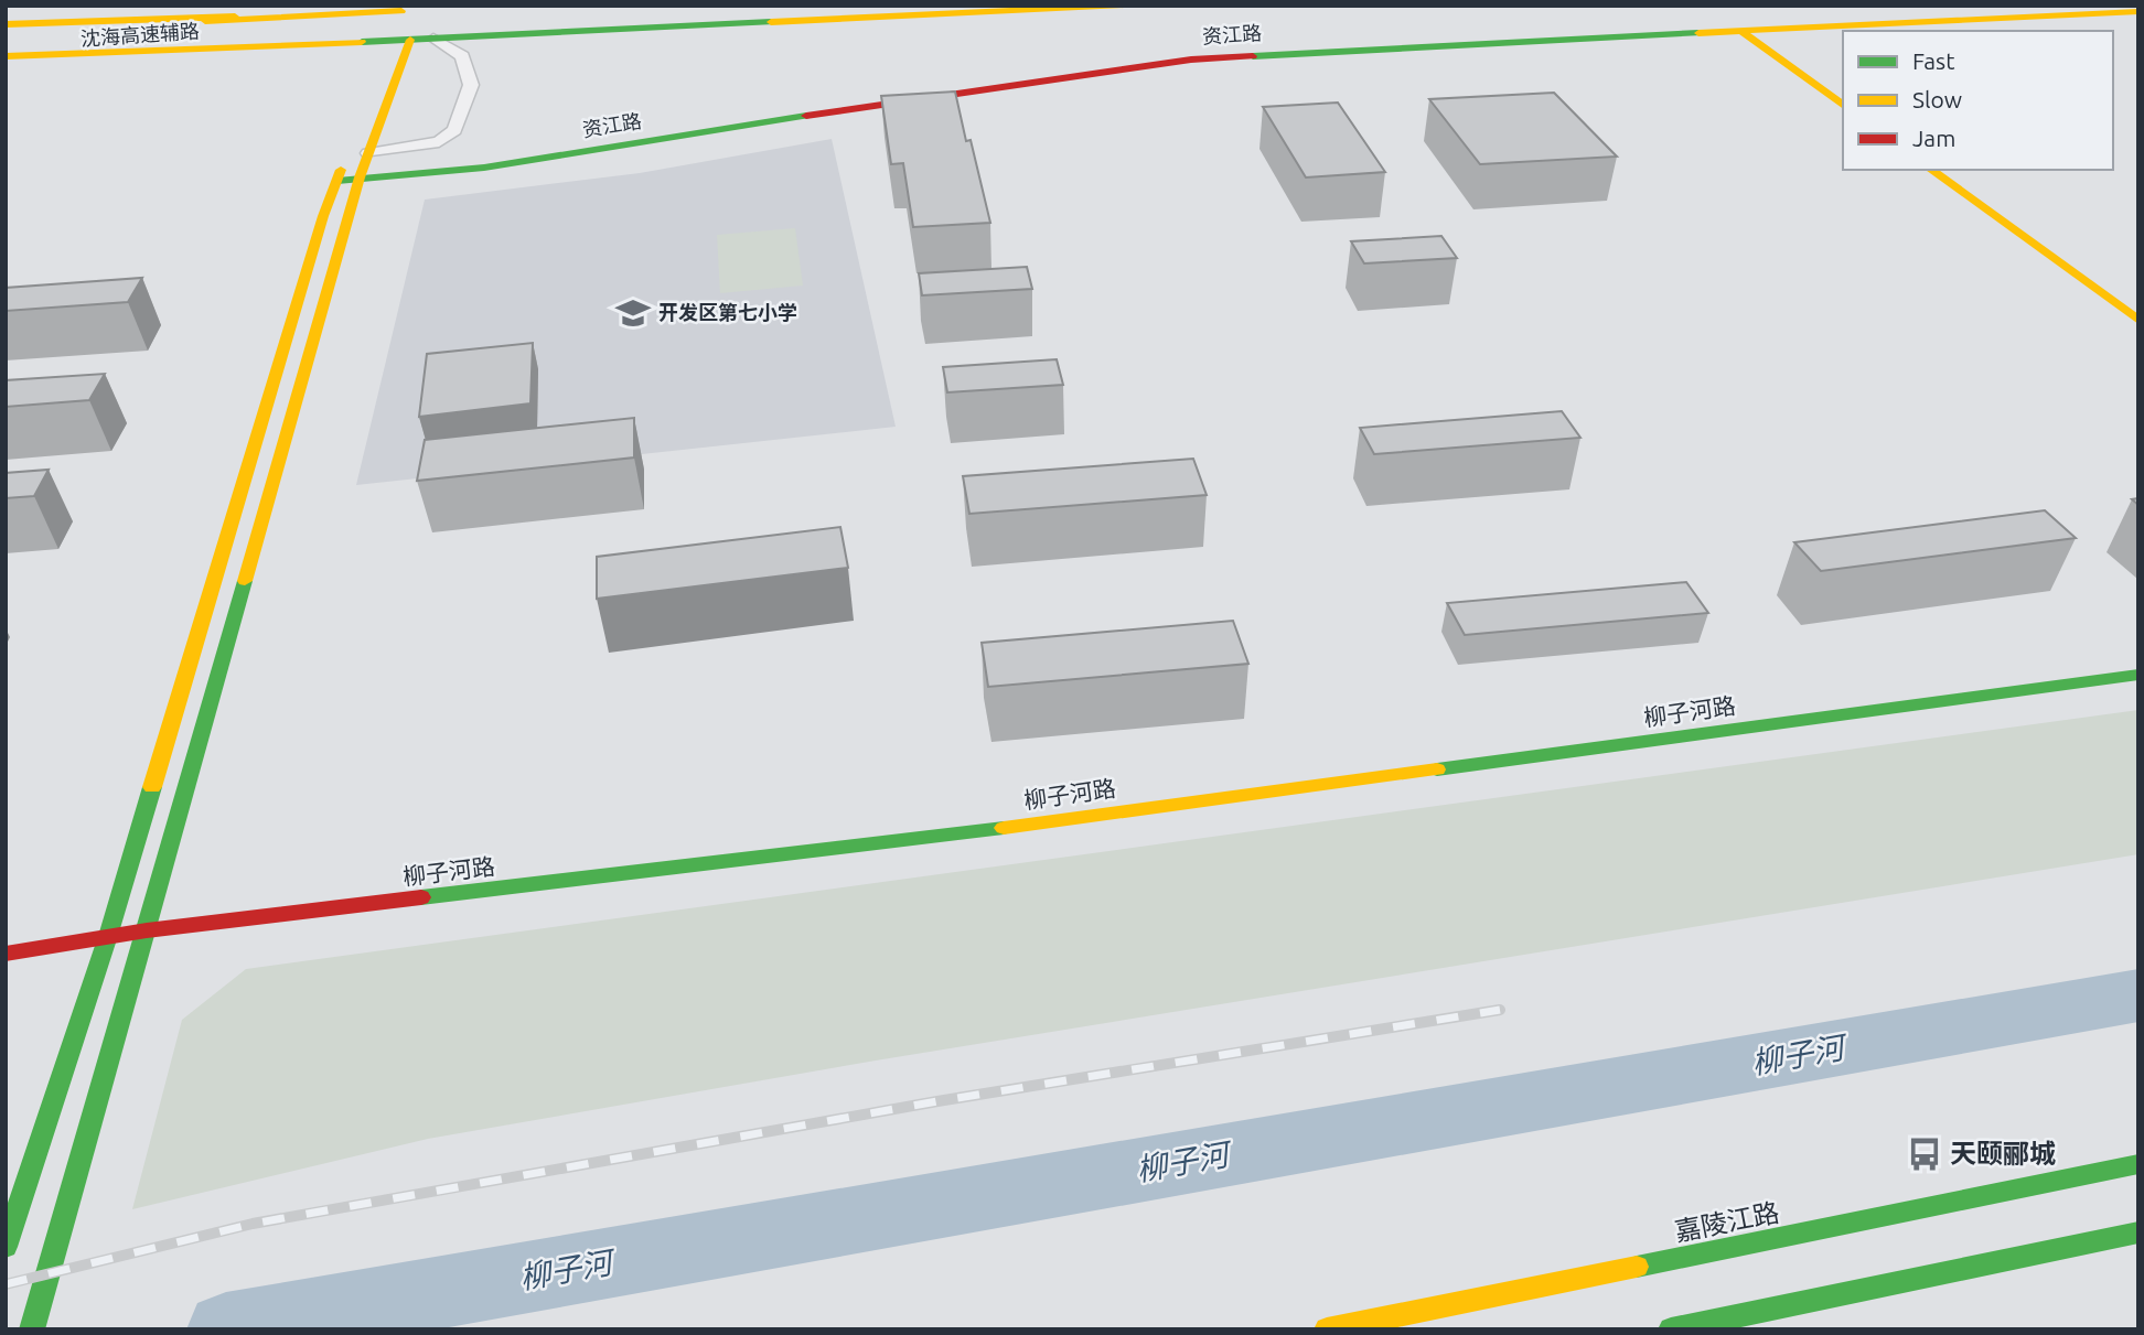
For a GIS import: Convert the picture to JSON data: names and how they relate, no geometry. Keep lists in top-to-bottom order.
{
  "streets": {
    "main road": [
      "沈海高速辅路",
      "资江路",
      "柳子河路",
      "嘉陵江路"
    ]
  },
  "water": ["柳子河"],
  "places": {
    "school or university": ["开发区第七小学"],
    "bus stop": ["天颐郦城"]
  },
  "legend": ["Fast", "Slow", "Jam"]
}
